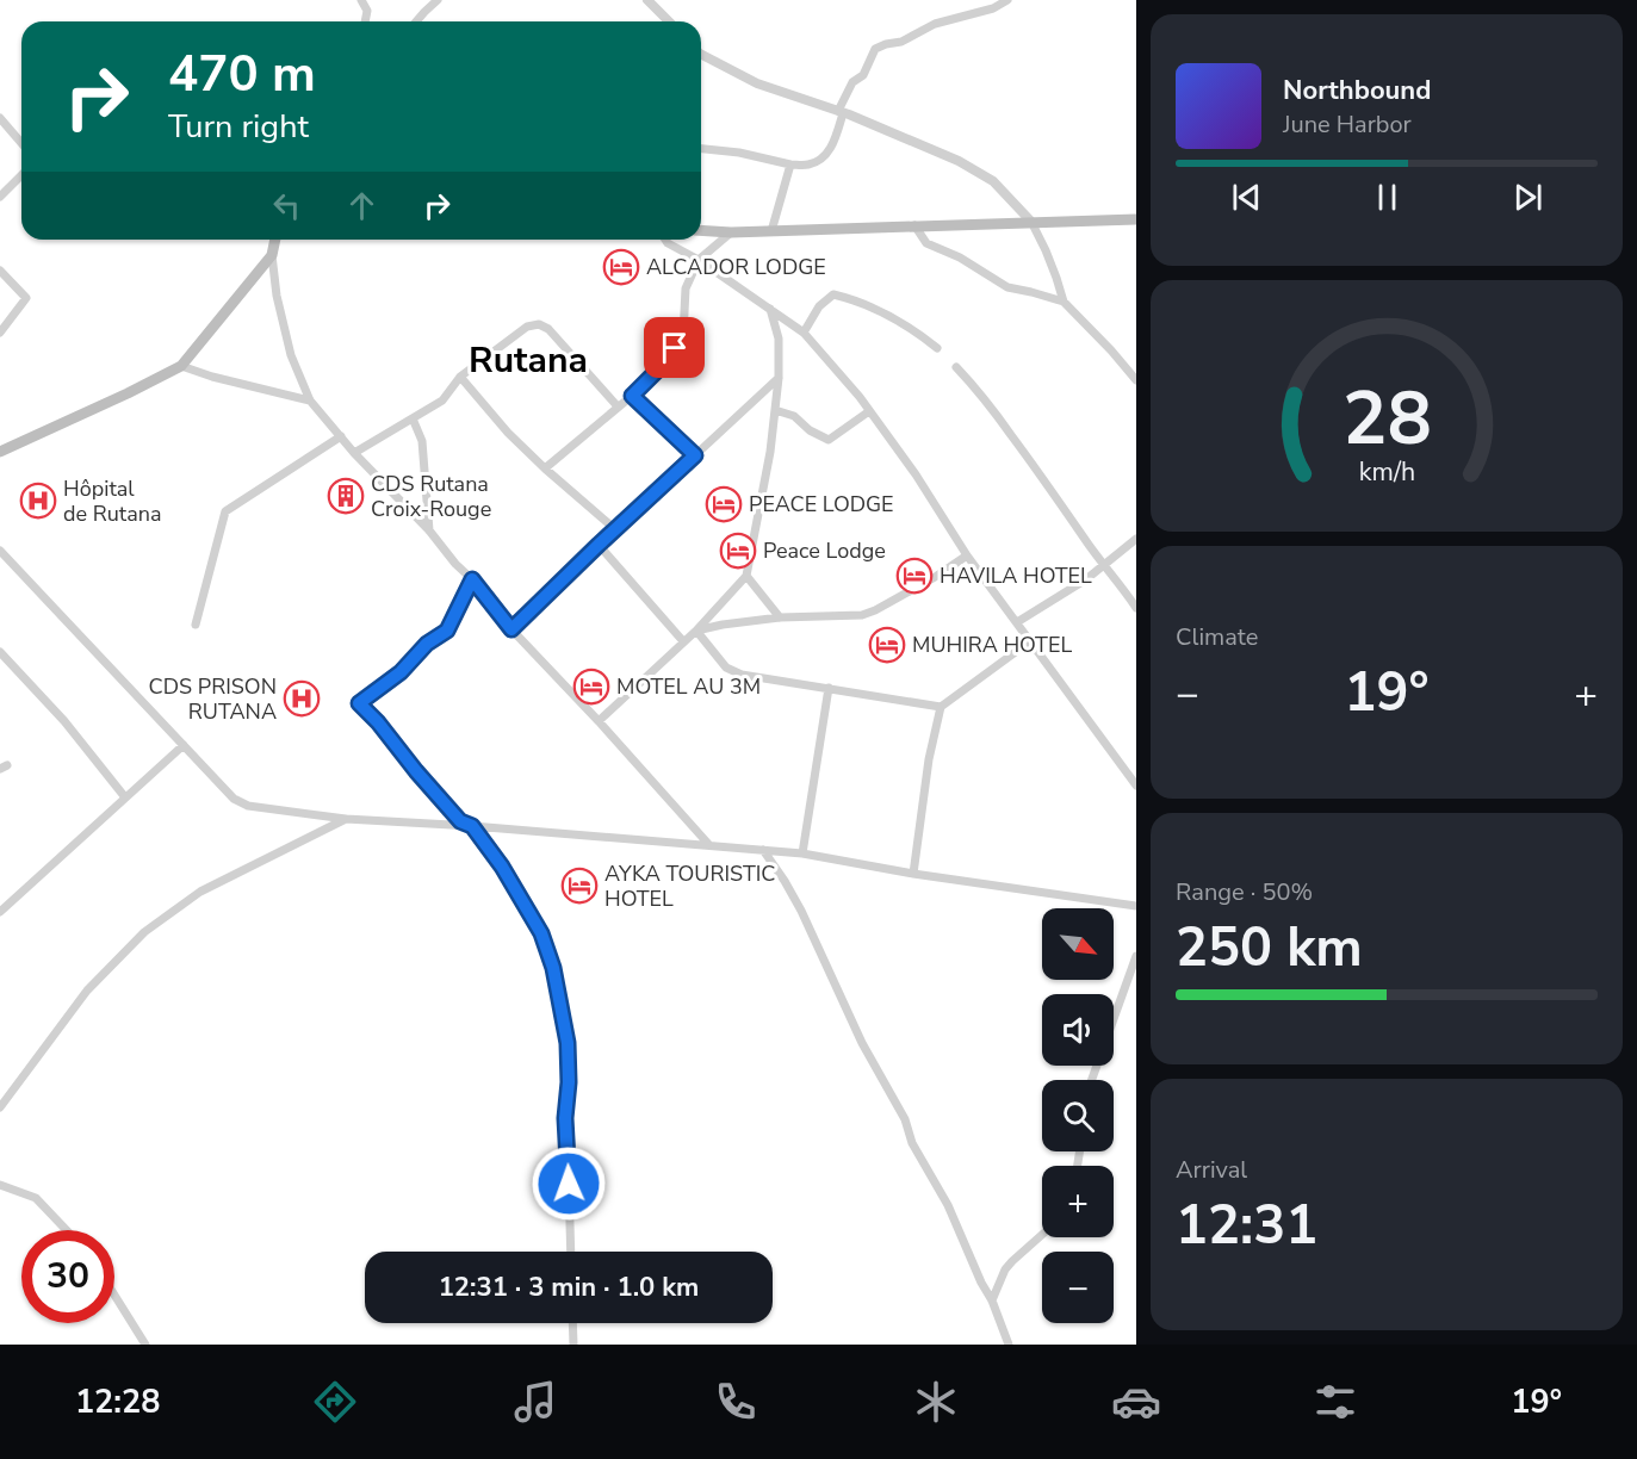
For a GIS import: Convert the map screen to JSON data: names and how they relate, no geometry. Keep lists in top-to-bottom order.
{
  "districts": ["Rutana"],
  "places": {
    "hotel": [
      "ALCADOR LODGE",
      "PEACE LODGE",
      "Peace Lodge",
      "HAVILA HOTEL",
      "MUHIRA HOTEL",
      "MOTEL AU 3M",
      "AYKA TOURISTIC HOTEL"
    ],
    "building": ["CDS Rutana Croix-Rouge"],
    "hospital": ["Hôpital de Rutana", "CDS PRISON RUTANA"]
  },
  "north": "bottom right",
  "page": {
    "turn": ["470 m", "Turn right"],
    "song": ["Northbound", "June Harbor"],
    "tile": [
      "Climate",
      ["Range · 50%", "250 km"],
      ["Arrival", "12:31"]
    ],
    "heat": ["−", "19°", "+"],
    "map_buttons": ["+", "−"],
    "limit": "30",
    "trip": "12:31 · 3 min · 1.0 km",
    "tabs": ["12:28", "19°"],
    "gauge": ["28", "km/h"]
  }
}
